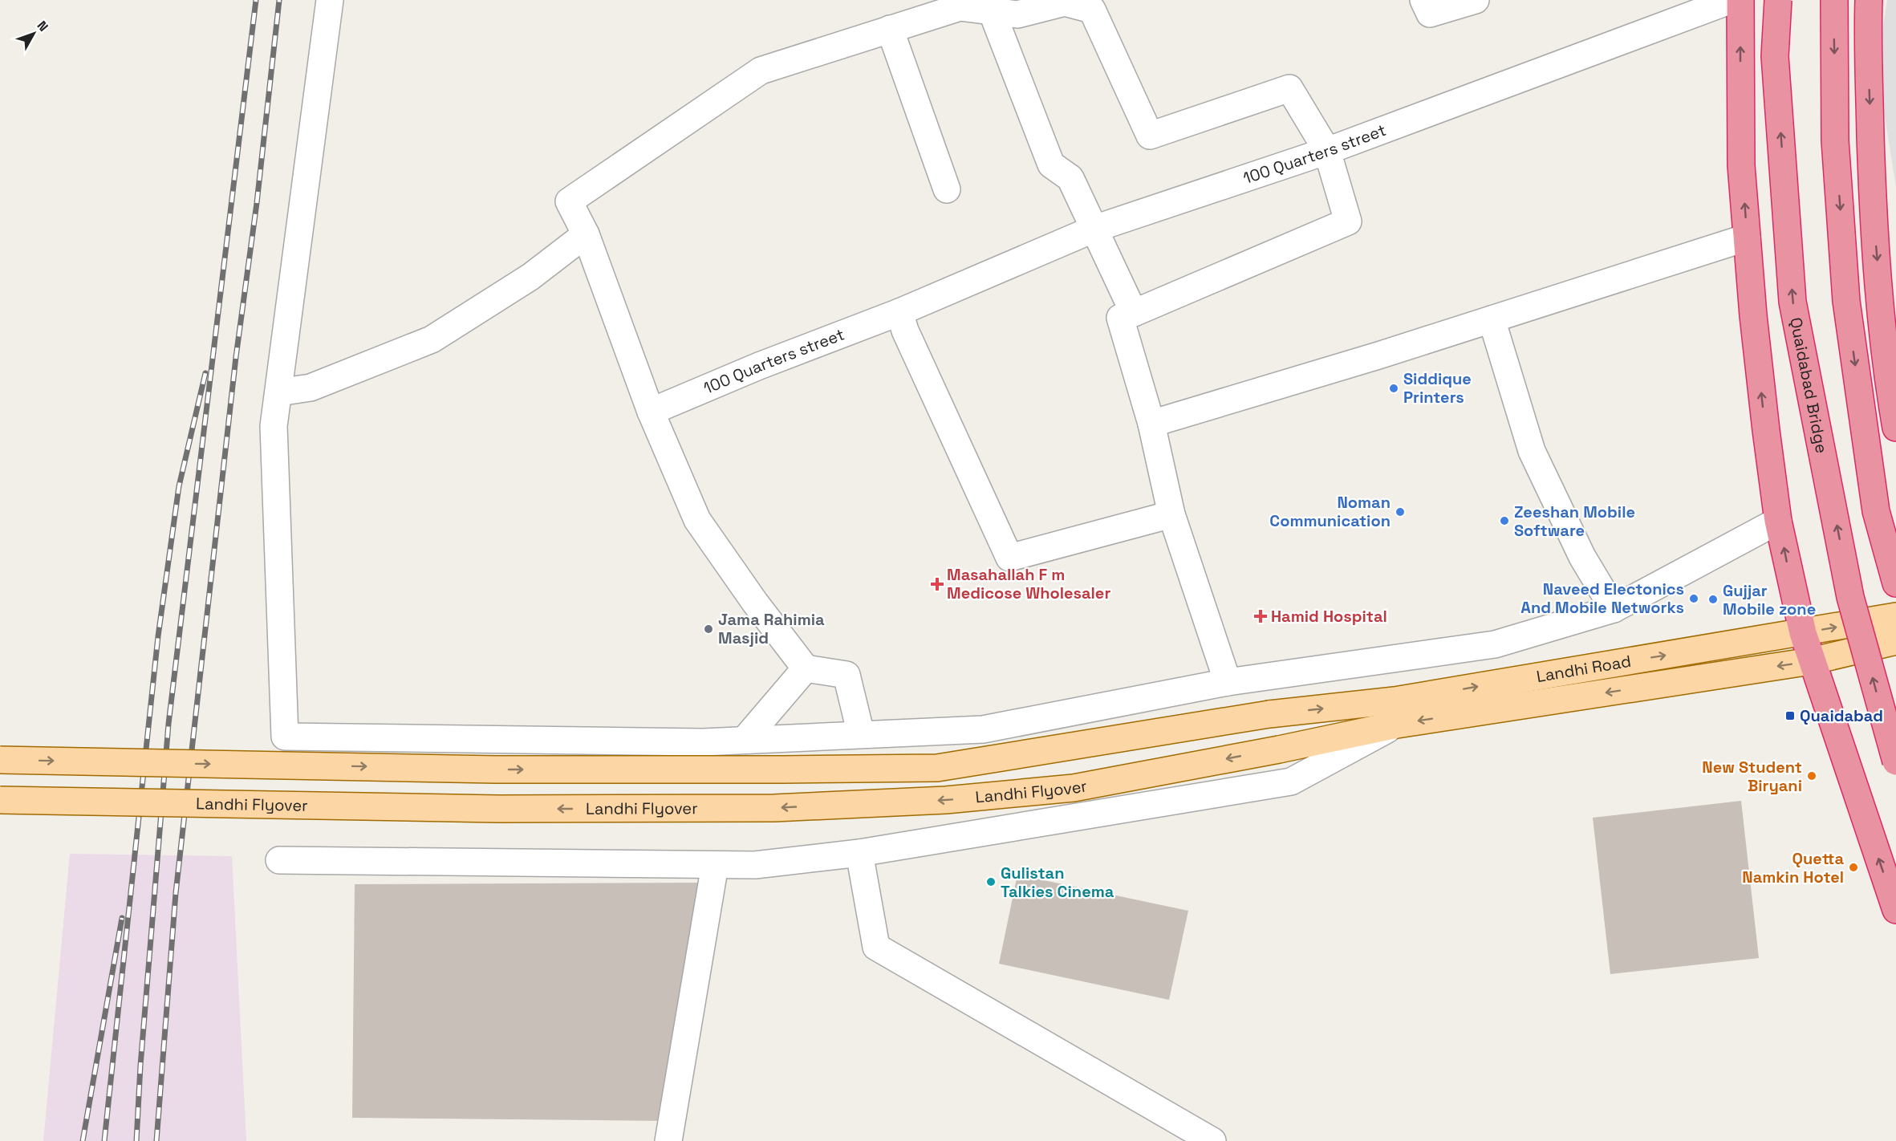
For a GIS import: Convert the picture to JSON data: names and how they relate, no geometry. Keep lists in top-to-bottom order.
{
  "streets": {
    "highway": ["Quaidabad Bridge"],
    "main road": ["Landhi Road", "Landhi Flyover"],
    "street": ["100 Quarters street"]
  },
  "one_way": ["Landhi Road", "Landhi Flyover"],
  "places": {
    "other": [
      "Siddique Printers",
      "Noman Communication",
      "Zeeshan Mobile Software",
      "Naveed Electonics And Mobile Networks",
      "Gujjar Mobile zone",
      "Jama Rahimia Masjid",
      "New Student Biryani",
      "Quetta Namkin Hotel",
      "Gulistan Talkies Cinema"
    ],
    "health": ["Masahallah F m Medicose Wholesaler", "Hamid Hospital"],
    "transit": ["Quaidabad"]
  },
  "north": "top right"
}
